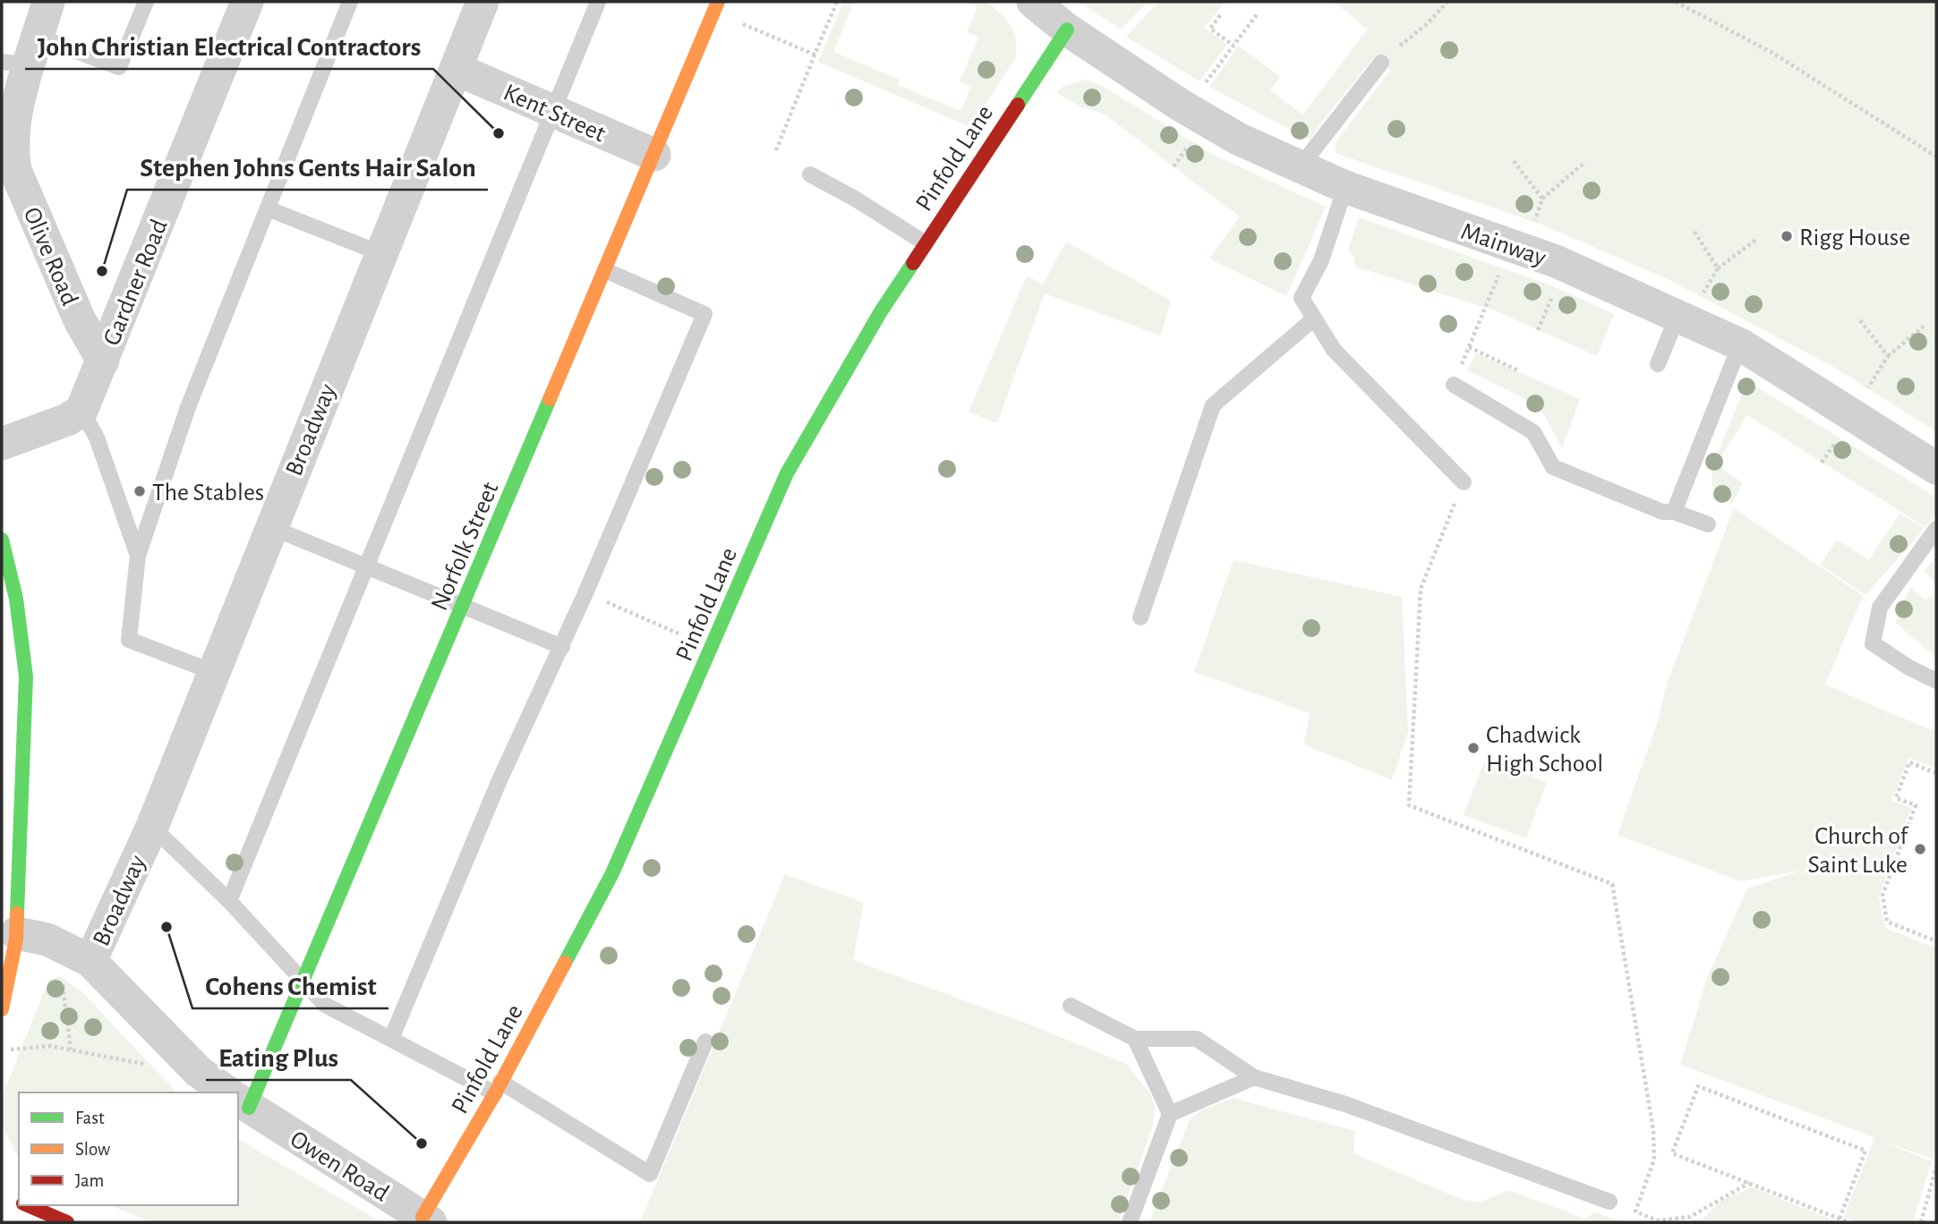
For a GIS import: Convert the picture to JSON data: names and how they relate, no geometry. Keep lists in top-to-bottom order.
{
  "streets": {
    "street": [
      "Kent Street",
      "Pinfold Lane",
      "Mainway",
      "Olive Road",
      "Gardner Road",
      "Broadway",
      "Norfolk Street",
      "Owen Road"
    ]
  },
  "crossings": [
    ["Kent Street", "Broadway"],
    ["Kent Street", "Norfolk Street"],
    ["Pinfold Lane", "Mainway"],
    ["Pinfold Lane", "Owen Road"],
    ["Olive Road", "Gardner Road"],
    ["Broadway", "Owen Road"],
    ["Norfolk Street", "Owen Road"]
  ],
  "places": [
    "John Christian Electrical Contractors",
    "Rigg House",
    "Stephen Johns Gents Hair Salon",
    "The Stables",
    "Chadwick High School",
    "Church of Saint Luke",
    "Cohens Chemist",
    "Eating Plus"
  ],
  "legend": ["Fast", "Slow", "Jam"]
}
